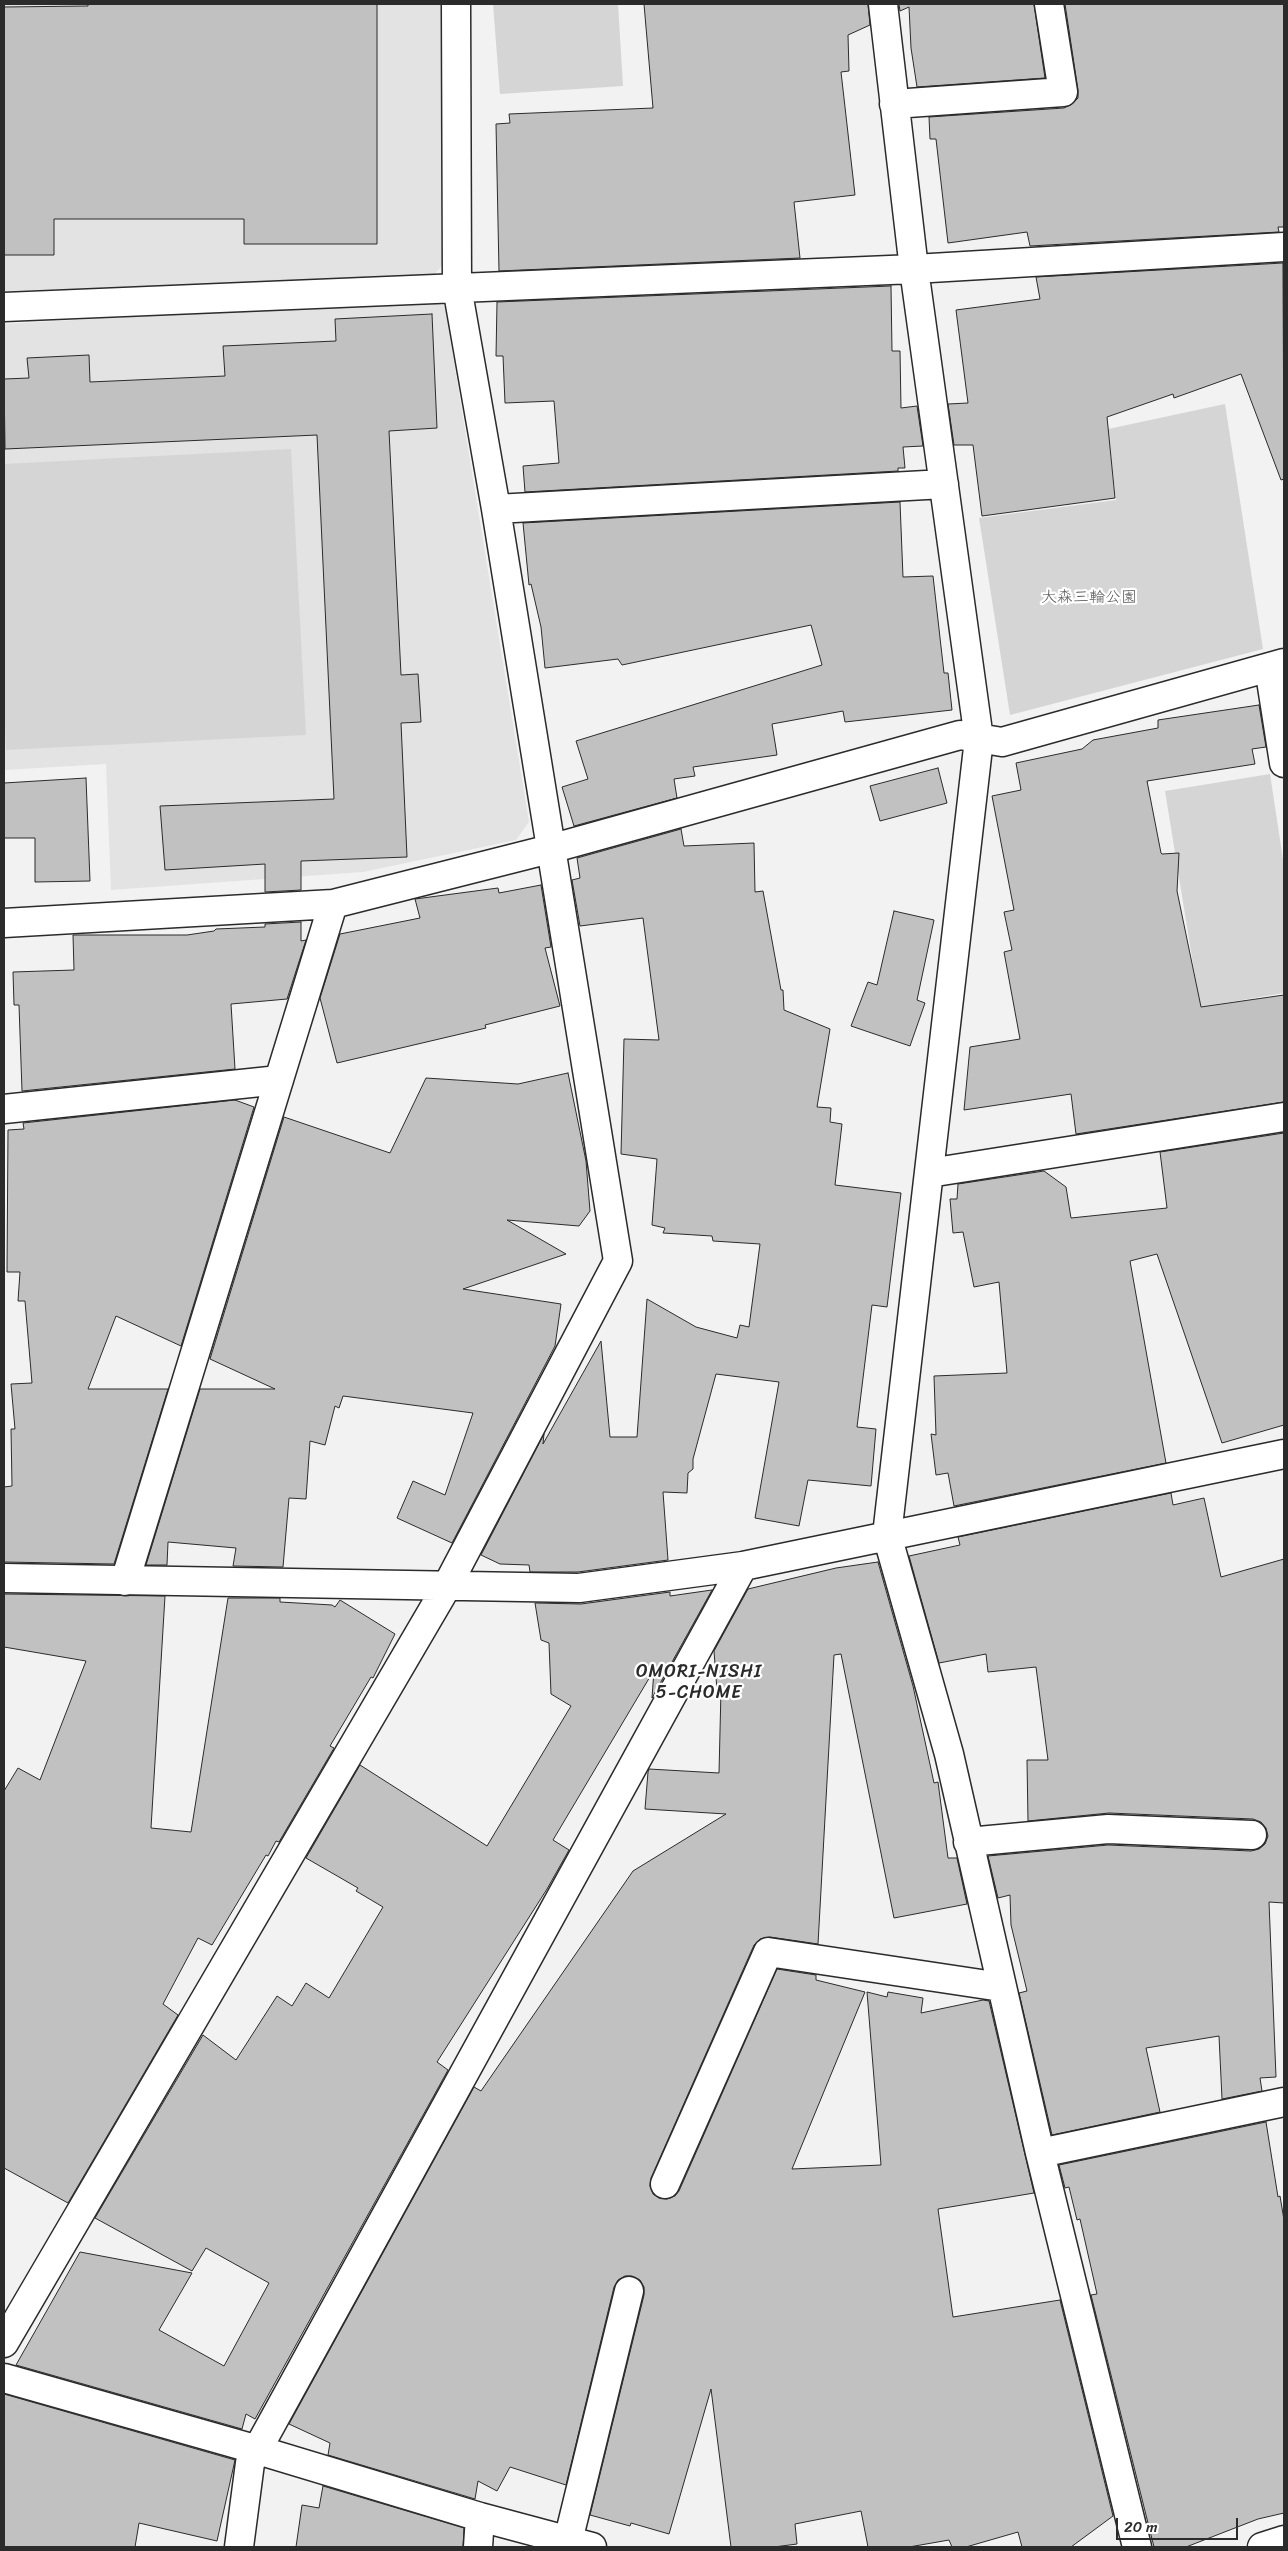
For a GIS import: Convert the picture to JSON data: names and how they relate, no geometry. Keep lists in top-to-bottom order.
{
  "districts": ["OMORI-NISHI 5-CHOME"],
  "parks": ["大森三輪公園"],
  "scale_bar": "20 m"
}
